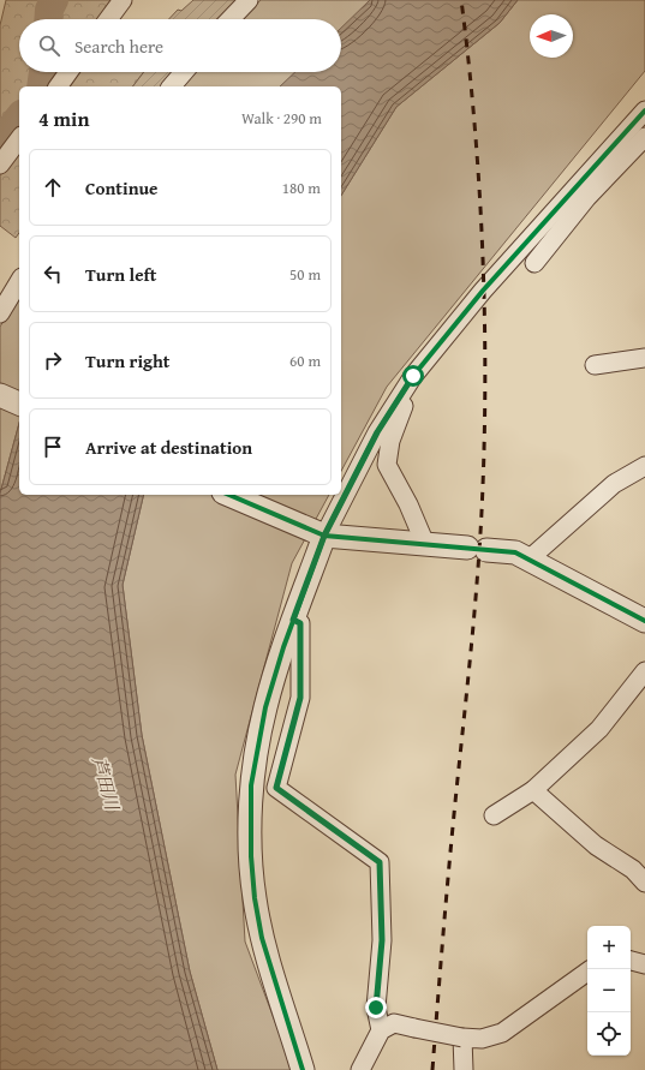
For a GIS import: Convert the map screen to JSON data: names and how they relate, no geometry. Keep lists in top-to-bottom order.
{
  "water": ["芦田川"],
  "north": "left",
  "page": {
    "search": "Search here",
    "heading": ["4 min", "Walk · 290 m"],
    "list": [
      ["Continue", "180 m"],
      ["Turn left", "50 m"],
      ["Turn right", "60 m"],
      "Arrive at destination"
    ],
    "map_buttons": ["+", "−"]
  }
}
